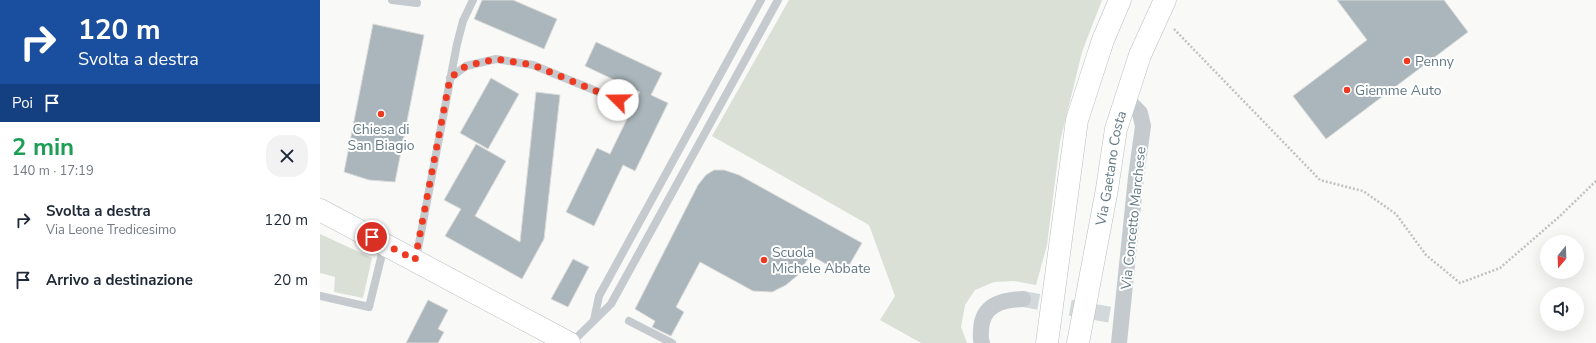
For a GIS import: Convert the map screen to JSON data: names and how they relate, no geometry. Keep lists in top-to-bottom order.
{
  "streets": {
    "street": ["Via Gaetano Costa", "Via Concetto Marchese"]
  },
  "crossings": [
    ["Via Gaetano Costa", "Via Concetto Marchese"]
  ],
  "places": [
    "Penny",
    "Giemme Auto",
    "Chiesa di San Biagio",
    "Scuola Michele Abbate"
  ],
  "north": "bottom",
  "page": {
    "turn": ["120 m", "Svolta a destra"],
    "then": "Poi",
    "heading": ["2 min", "140 m · 17:19"],
    "list": [
      {
        "name": "Svolta a destra",
        "note": "Via Leone Tredicesimo",
        "value": "120 m"
      },
      {
        "name": "Arrivo a destinazione",
        "value": "20 m"
      }
    ]
  }
}
